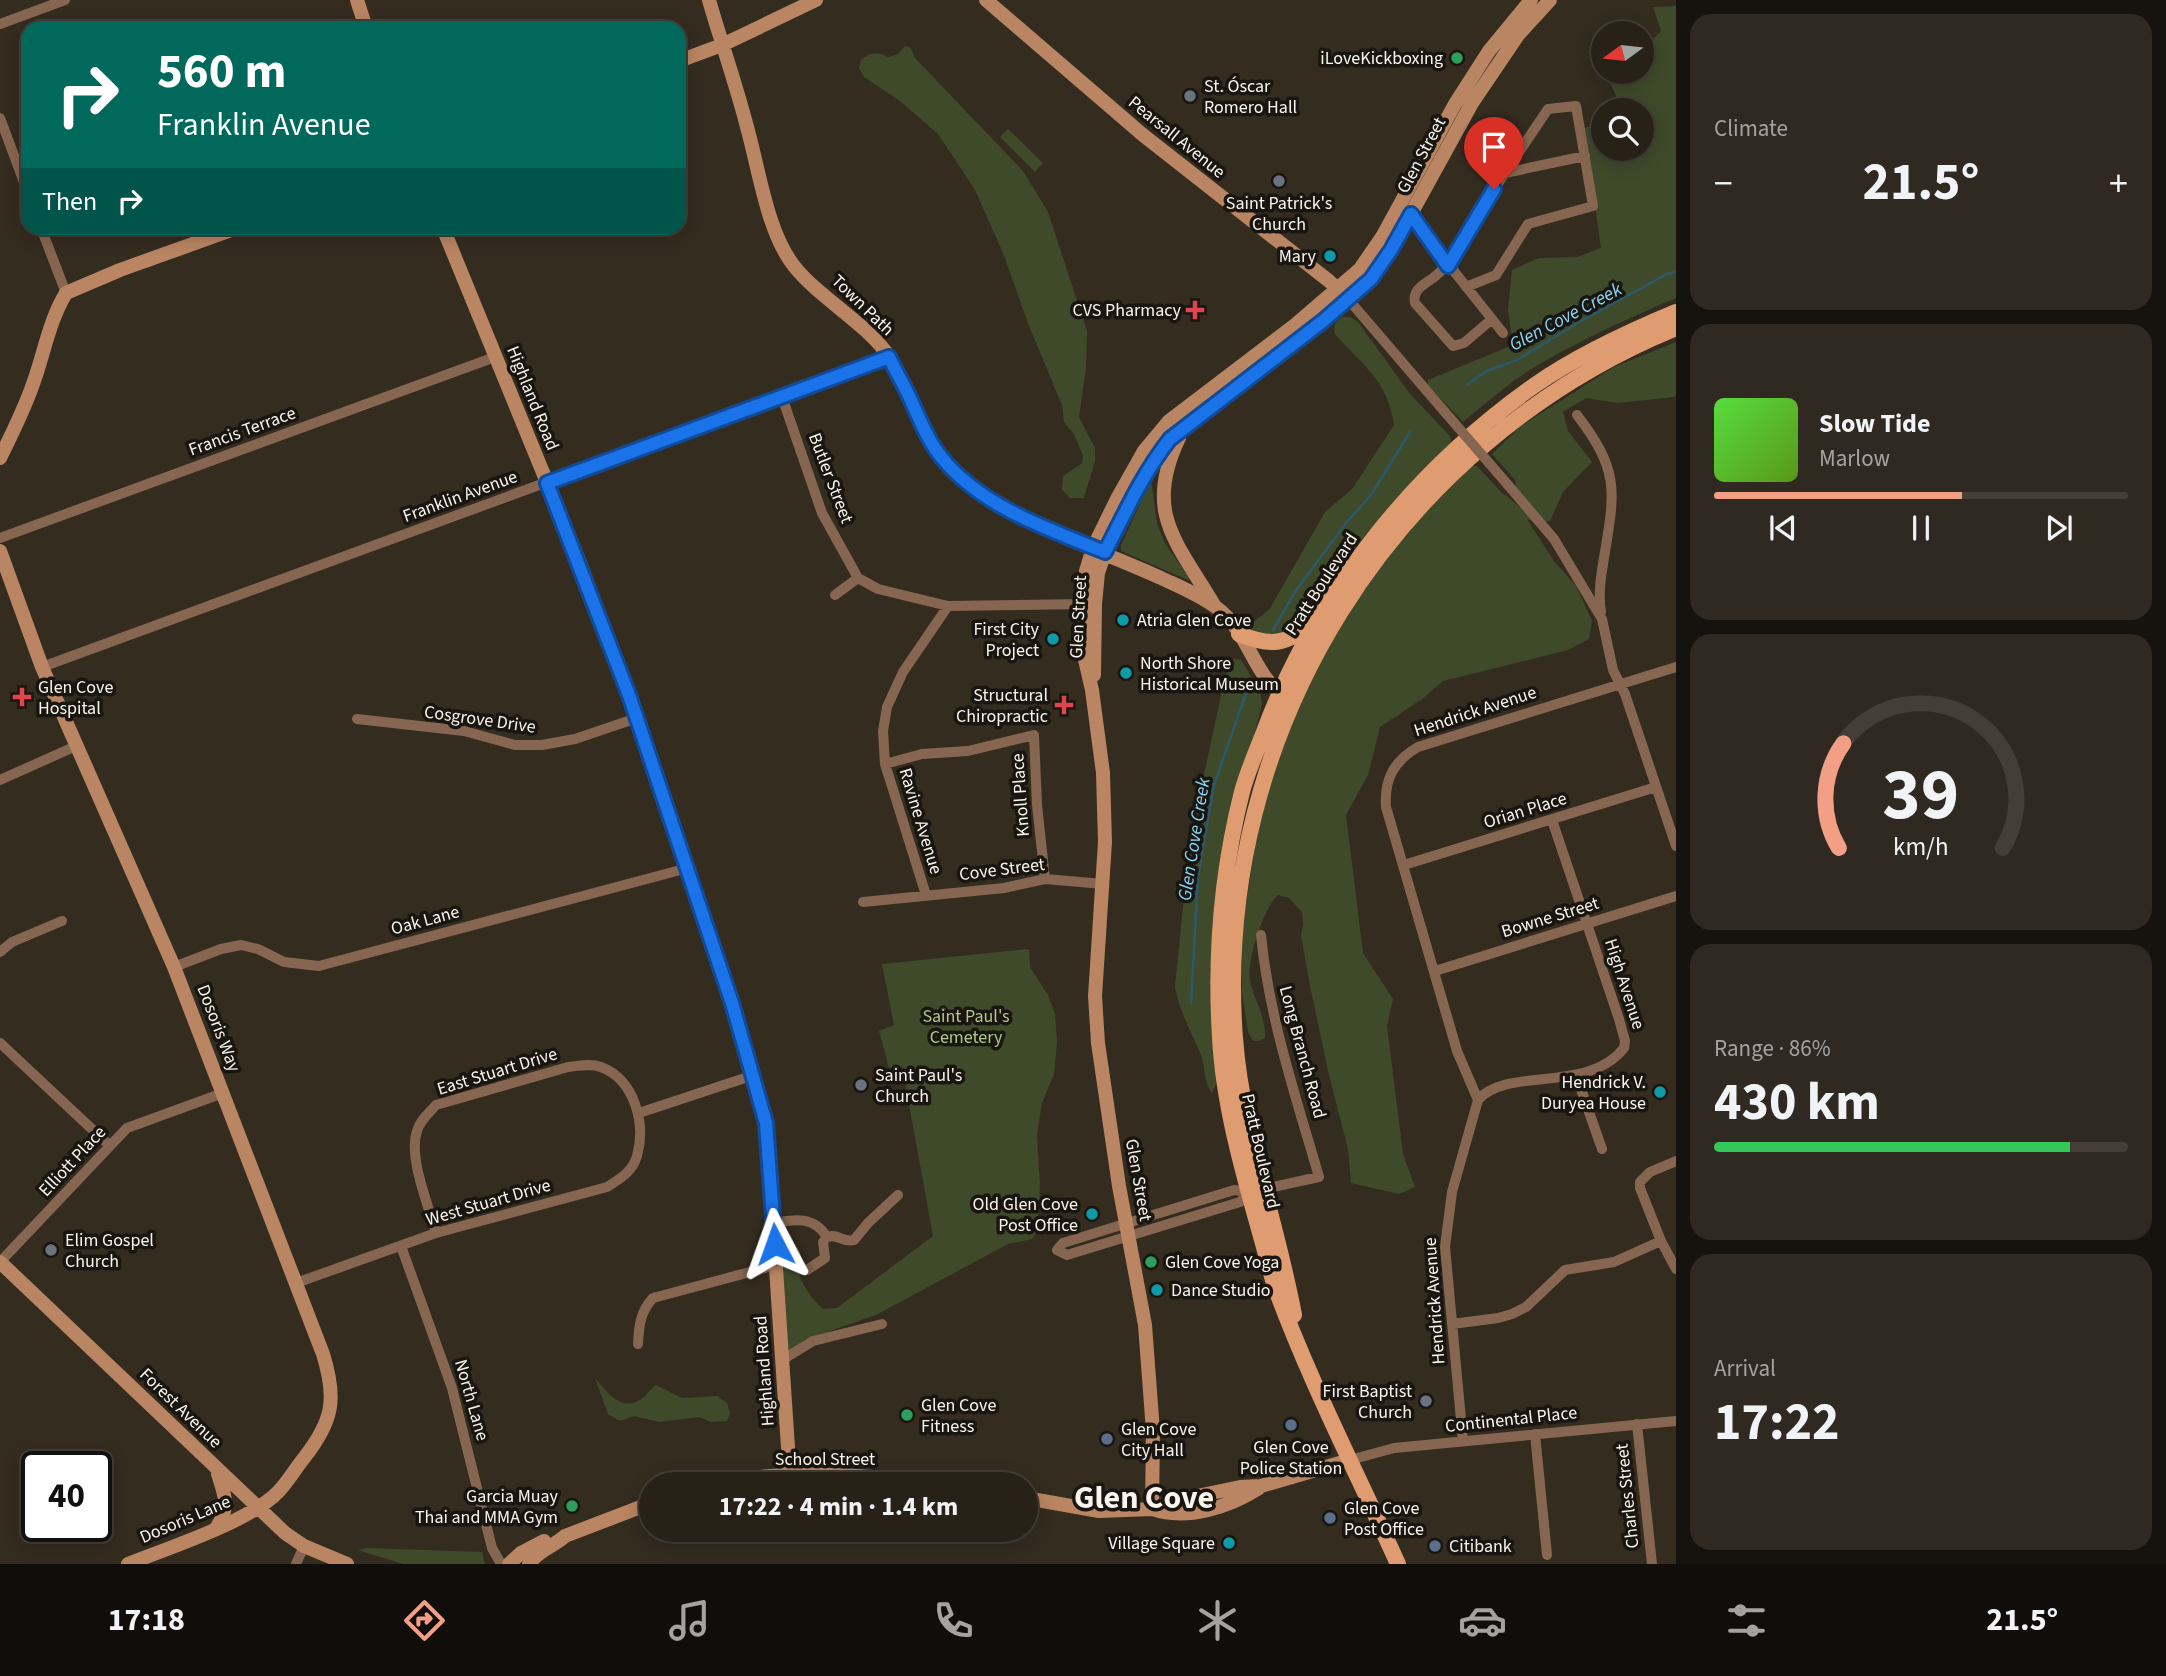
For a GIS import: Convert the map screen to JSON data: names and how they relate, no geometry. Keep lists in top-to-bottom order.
{
  "streets": {
    "main road": ["Pratt Boulevard"],
    "street": [
      "Pearsall Avenue",
      "Glen Street",
      "Town Path",
      "Highland Road",
      "Francis Terrace",
      "Butler Street",
      "Franklin Avenue",
      "Hendrick Avenue",
      "Cosgrove Drive",
      "Knoll Place",
      "Orian Place",
      "Ravine Avenue",
      "Cove Street",
      "Bowne Street",
      "Oak Lane",
      "High Avenue",
      "Dosoris Way",
      "Long Branch Road",
      "East Stuart Drive",
      "Elliott Place",
      "West Stuart Drive",
      "North Lane",
      "Forest Avenue",
      "Continental Place",
      "Charles Street",
      "Dosoris Lane"
    ]
  },
  "crossings": [
    ["Pearsall Avenue", "Glen Street"],
    ["Glen Street", "Town Path"],
    ["Glen Street", "Cove Street"],
    ["Town Path", "Franklin Avenue"],
    ["Town Path", "Pratt Boulevard"],
    ["Highland Road", "Francis Terrace"],
    ["Highland Road", "Franklin Avenue"],
    ["Highland Road", "Cosgrove Drive"],
    ["Highland Road", "Oak Lane"],
    ["Butler Street", "Franklin Avenue"],
    ["Franklin Avenue", "Dosoris Way"],
    ["Pratt Boulevard", "Long Branch Road"],
    ["Pratt Boulevard", "Continental Place"],
    ["Hendrick Avenue", "Orian Place"],
    ["Hendrick Avenue", "Bowne Street"],
    ["Hendrick Avenue", "High Avenue"],
    ["Hendrick Avenue", "Continental Place"],
    ["Knoll Place", "Ravine Avenue"],
    ["Knoll Place", "Cove Street"],
    ["Orian Place", "High Avenue"],
    ["Ravine Avenue", "Cove Street"],
    ["Bowne Street", "High Avenue"],
    ["Oak Lane", "Dosoris Way"],
    ["Dosoris Way", "Elliott Place"],
    ["Dosoris Way", "West Stuart Drive"],
    ["Dosoris Way", "Forest Avenue"],
    ["Dosoris Way", "Dosoris Lane"],
    ["East Stuart Drive", "West Stuart Drive"],
    ["Elliott Place", "Forest Avenue"],
    ["West Stuart Drive", "North Lane"],
    ["Forest Avenue", "Dosoris Lane"],
    ["Continental Place", "Charles Street"]
  ],
  "districts": ["Glen Cove"],
  "water": ["Glen Cove Creek"],
  "parks": ["Saint Paul's Cemetery"],
  "places": {
    "other": [
      "iLoveKickboxing",
      "St. Óscar Romero Hall",
      "Saint Patrick's Church",
      "Mary",
      "Atria Glen Cove",
      "First City Project",
      "North Shore Historical Museum",
      "Saint Paul's Church",
      "Hendrick V. Duryea House",
      "Old Glen Cove Post Office",
      "Elim Gospel Church",
      "Glen Cove Yoga",
      "Dance Studio",
      "First Baptist Church",
      "Glen Cove Fitness",
      "Glen Cove Police Station",
      "Glen Cove City Hall",
      "Garcia Muay Thai and MMA Gym",
      "Glen Cove Post Office",
      "Village Square",
      "Citibank"
    ],
    "health": ["CVS Pharmacy", "Glen Cove Hospital", "Structural Chiropractic"]
  },
  "north": "left",
  "page": {
    "tile": [
      "Climate",
      ["Range · 86%", "430 km"],
      ["Arrival", "17:22"]
    ],
    "turn": ["560 m", "Franklin Avenue"],
    "heat": ["−", "21.5°", "+"],
    "then": "Then",
    "song": ["Slow Tide", "Marlow"],
    "limit": "40",
    "trip": "17:22 · 4 min · 1.4 km",
    "tabs": ["17:18", "21.5°"],
    "gauge": ["39", "km/h"]
  }
}
